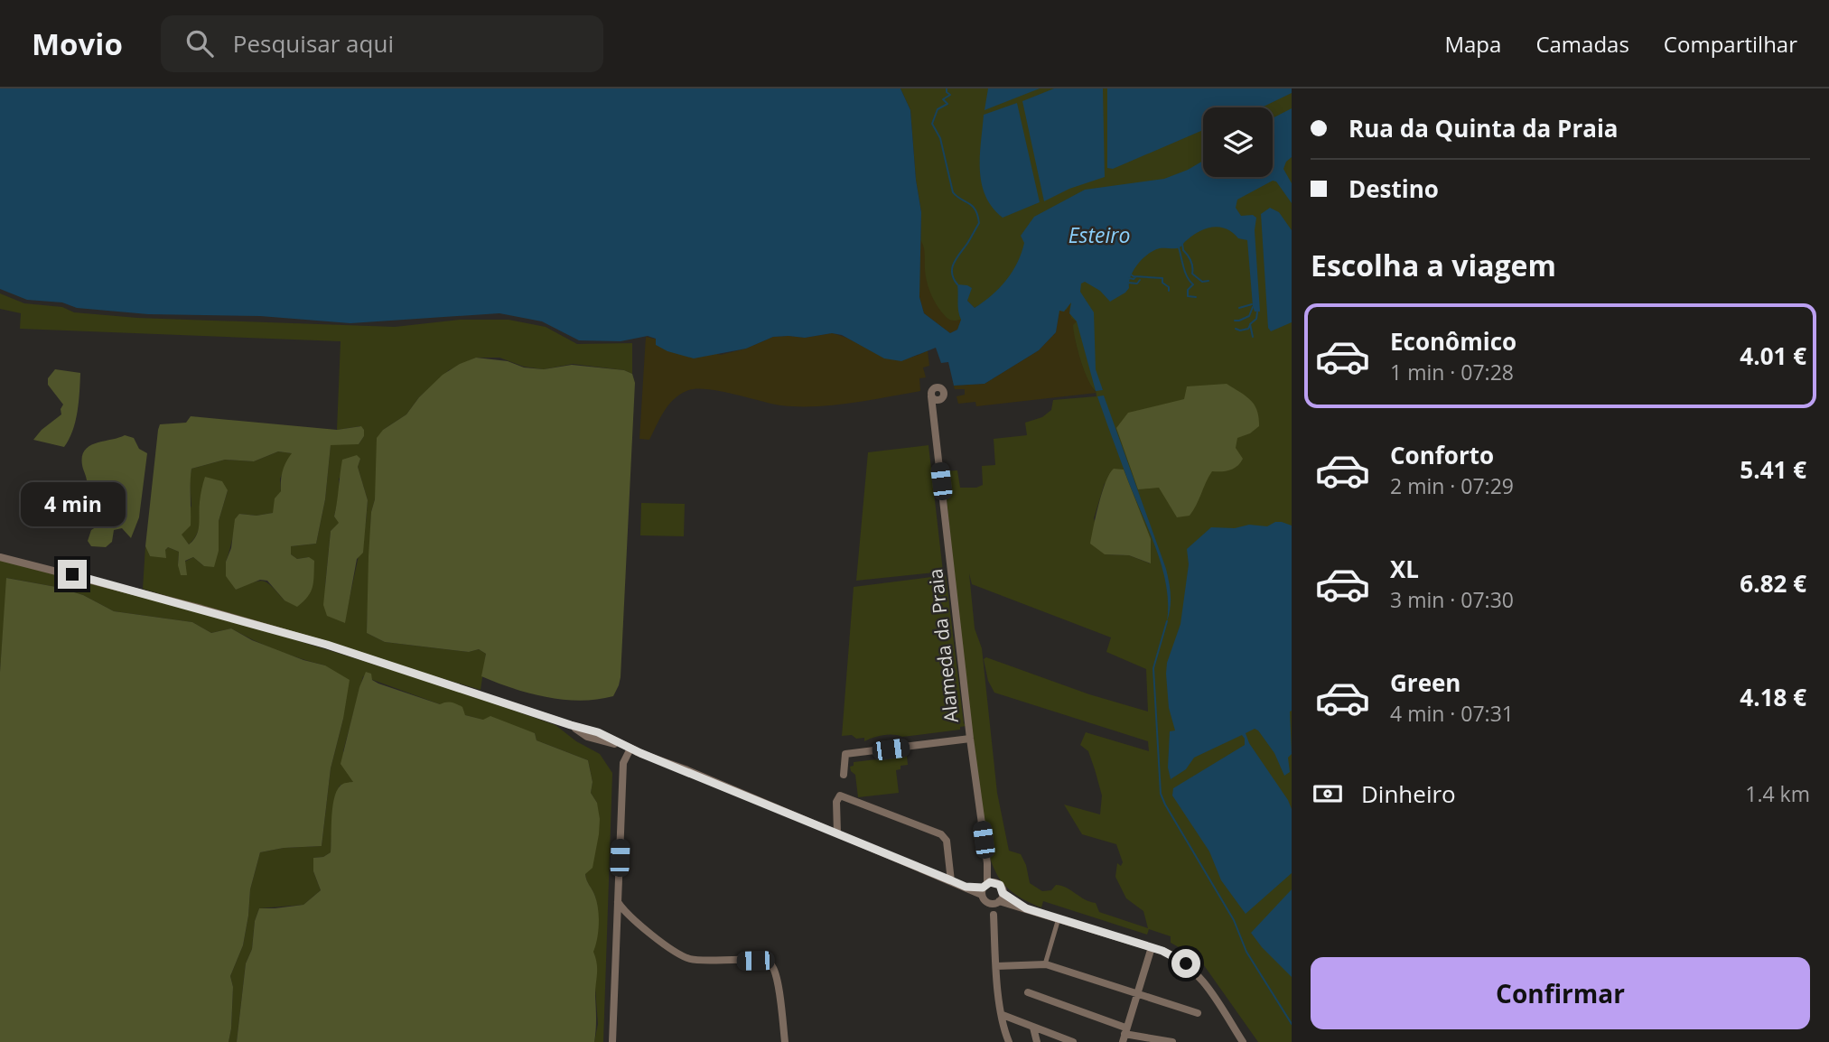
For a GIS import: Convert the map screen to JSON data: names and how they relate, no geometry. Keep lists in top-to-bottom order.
{
  "streets": {
    "street": ["Alameda da Praia"]
  },
  "water": ["Esteiro"],
  "page": {
    "header": "Movio",
    "search": "Pesquisar aqui",
    "nav": ["Mapa", "Camadas", "Compartilhar"],
    "banner": ["Rua da Quinta da Praia", "Destino"],
    "heading": "Escolha a viagem",
    "list": [
      {
        "name": "Econômico",
        "note": "1 min · 07:28",
        "value": "4.01 €"
      },
      {
        "name": "Conforto",
        "note": "2 min · 07:29",
        "value": "5.41 €"
      },
      {
        "name": "XL",
        "note": "3 min · 07:30",
        "value": "6.82 €"
      },
      {
        "name": "Green",
        "note": "4 min · 07:31",
        "value": "4.18 €"
      }
    ],
    "bubble": "4 min",
    "pay": ["Dinheiro", "1.4 km"],
    "buttons": "Confirmar"
  }
}
